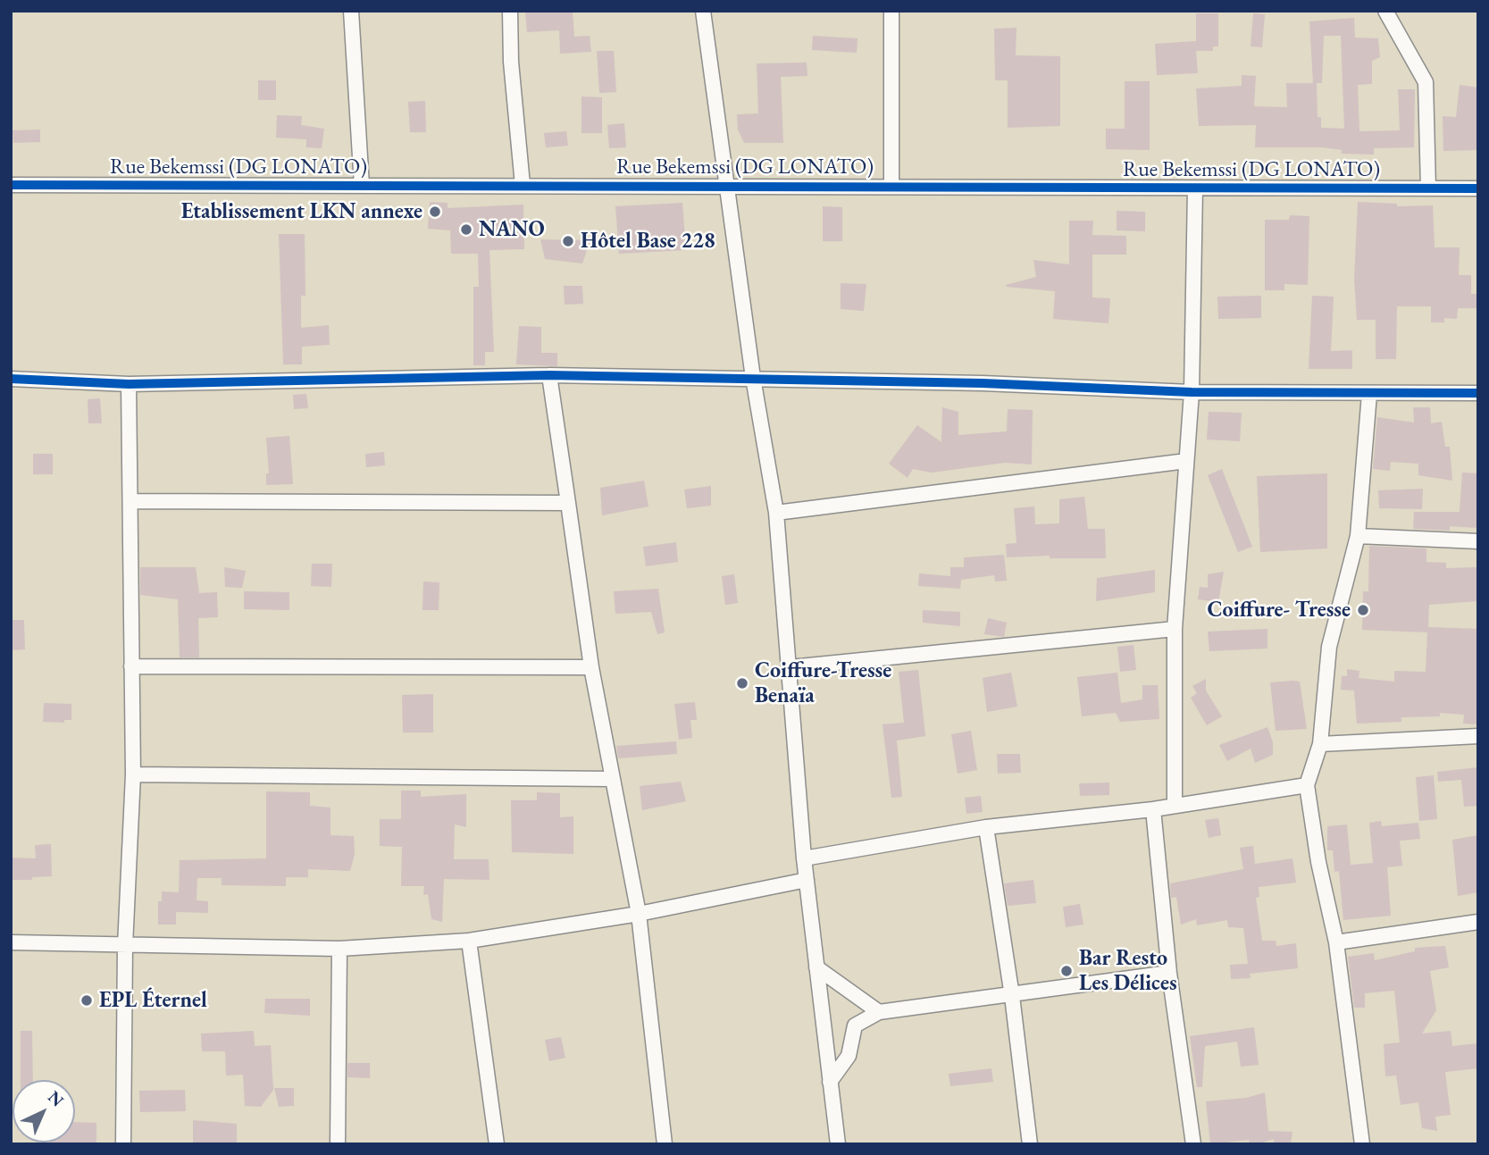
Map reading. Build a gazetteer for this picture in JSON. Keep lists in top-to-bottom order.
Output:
{
  "streets": {
    "street": ["Rue Bekemssi (DG LONATO)"]
  },
  "places": [
    "Etablissement LKN annexe",
    "NANO",
    "Hôtel Base 228",
    "Coiffure- Tresse",
    "Coiffure-Tresse Benaïa",
    "Bar Resto Les Délices",
    "EPL Éternel"
  ],
  "north": "top right"
}
